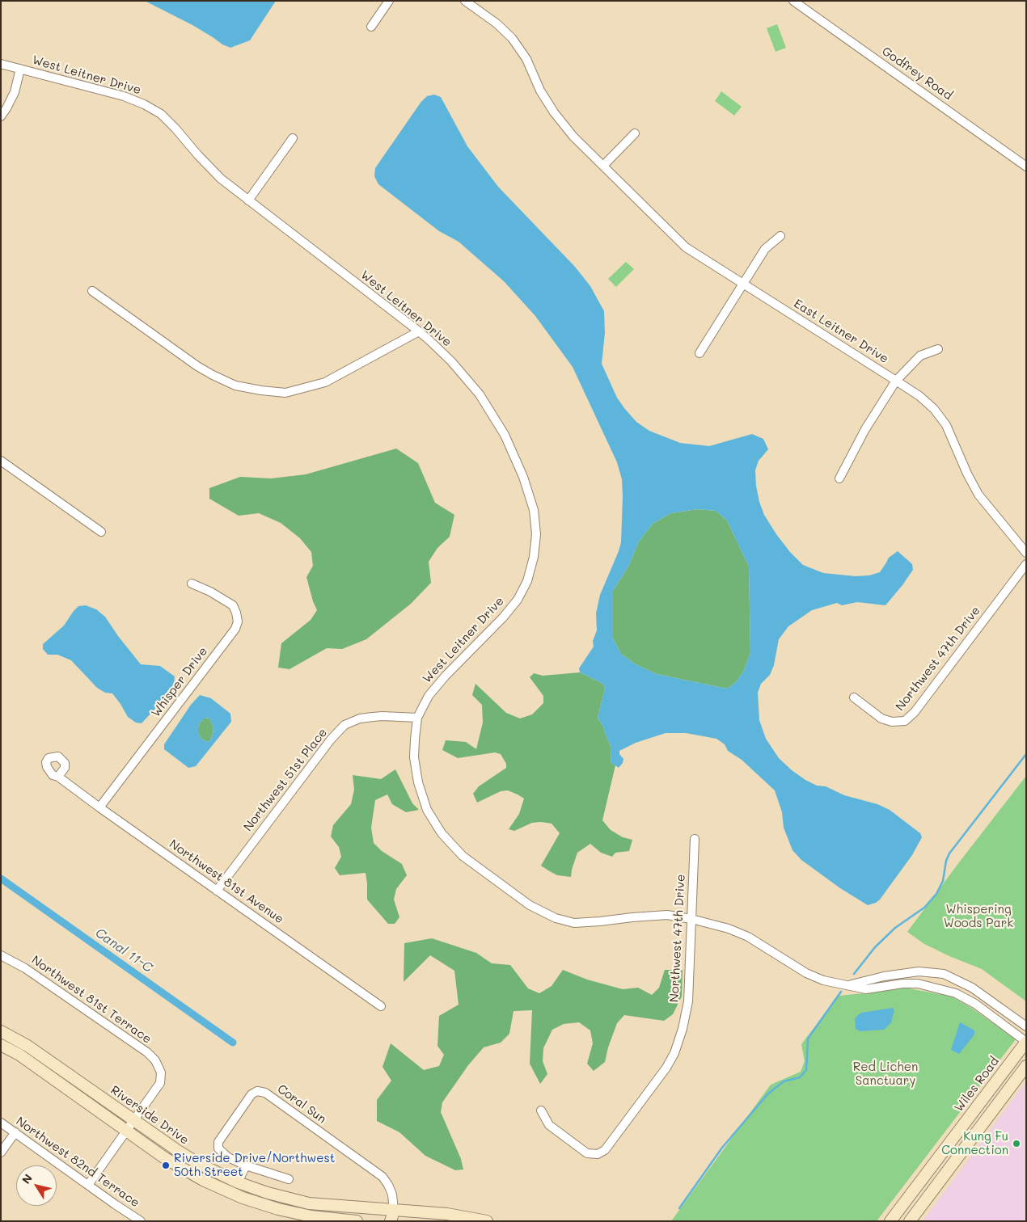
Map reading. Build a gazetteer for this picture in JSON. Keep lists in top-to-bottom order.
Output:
{
  "streets": {
    "street": [
      "Godfrey Road",
      "West Leitner Drive",
      "East Leitner Drive",
      "Northwest 47th Drive",
      "Whisper Drive",
      "Northwest 51st Place",
      "Northwest 81st Avenue",
      "Northwest 81st Terrace",
      "Wiles Road",
      "Coral Sun",
      "Riverside Drive",
      "Northwest 82nd Terrace"
    ]
  },
  "crossings": [
    ["West Leitner Drive", "Northwest 47th Drive"],
    ["West Leitner Drive", "Northwest 51st Place"],
    ["West Leitner Drive", "Wiles Road"],
    ["Whisper Drive", "Northwest 81st Avenue"],
    ["Northwest 51st Place", "Northwest 81st Avenue"],
    ["Northwest 81st Terrace", "Riverside Drive"],
    ["Coral Sun", "Riverside Drive"]
  ],
  "water": ["Canal 11-C"],
  "parks": ["Whispering Woods Park", "Red Lichen Sanctuary"],
  "places": ["Kung Fu Connection", "Riverside Drive/Northwest 50th Street"],
  "north": "top left"
}
